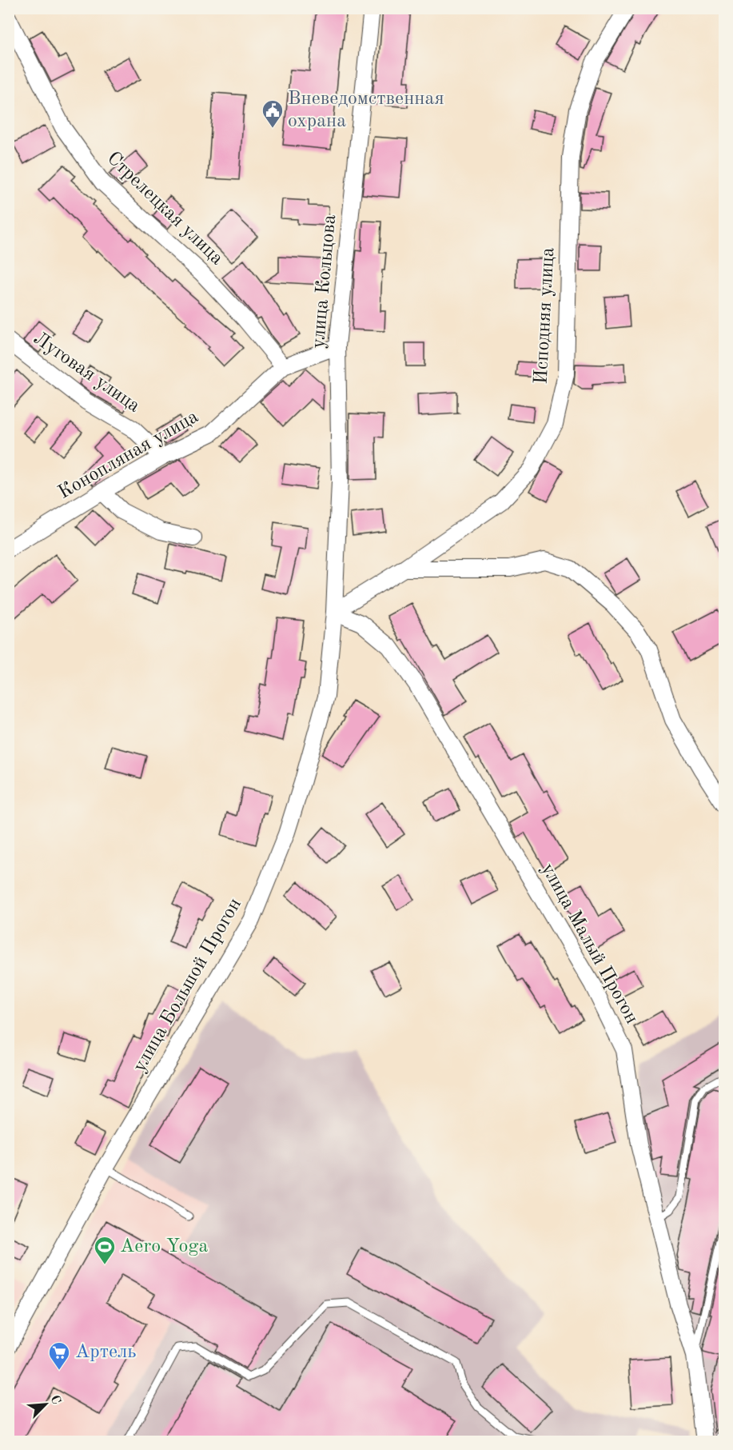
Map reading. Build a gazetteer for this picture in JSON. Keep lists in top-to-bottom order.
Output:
{
  "streets": {
    "street": [
      "Стрелецкая улица",
      "улица Кольцова",
      "Исподняя улица",
      "Луговая улица",
      "Конопляная улица",
      "улица Малый Прогон",
      "улица Большой Прогон"
    ]
  },
  "crossings": [
    ["Стрелецкая улица", "Конопляная улица"],
    ["улица Кольцова", "Конопляная улица"],
    ["улица Кольцова", "улица Большой Прогон"],
    ["Исподняя улица", "улица Малый Прогон"],
    ["Исподняя улица", "улица Большой Прогон"],
    ["Луговая улица", "Конопляная улица"],
    ["улица Малый Прогон", "улица Большой Прогон"]
  ],
  "places": {
    "public building": ["Вневедомственная охрана"],
    "sports": ["Aero Yoga"],
    "supermarket": ["Артель"]
  },
  "north": "top right"
}
